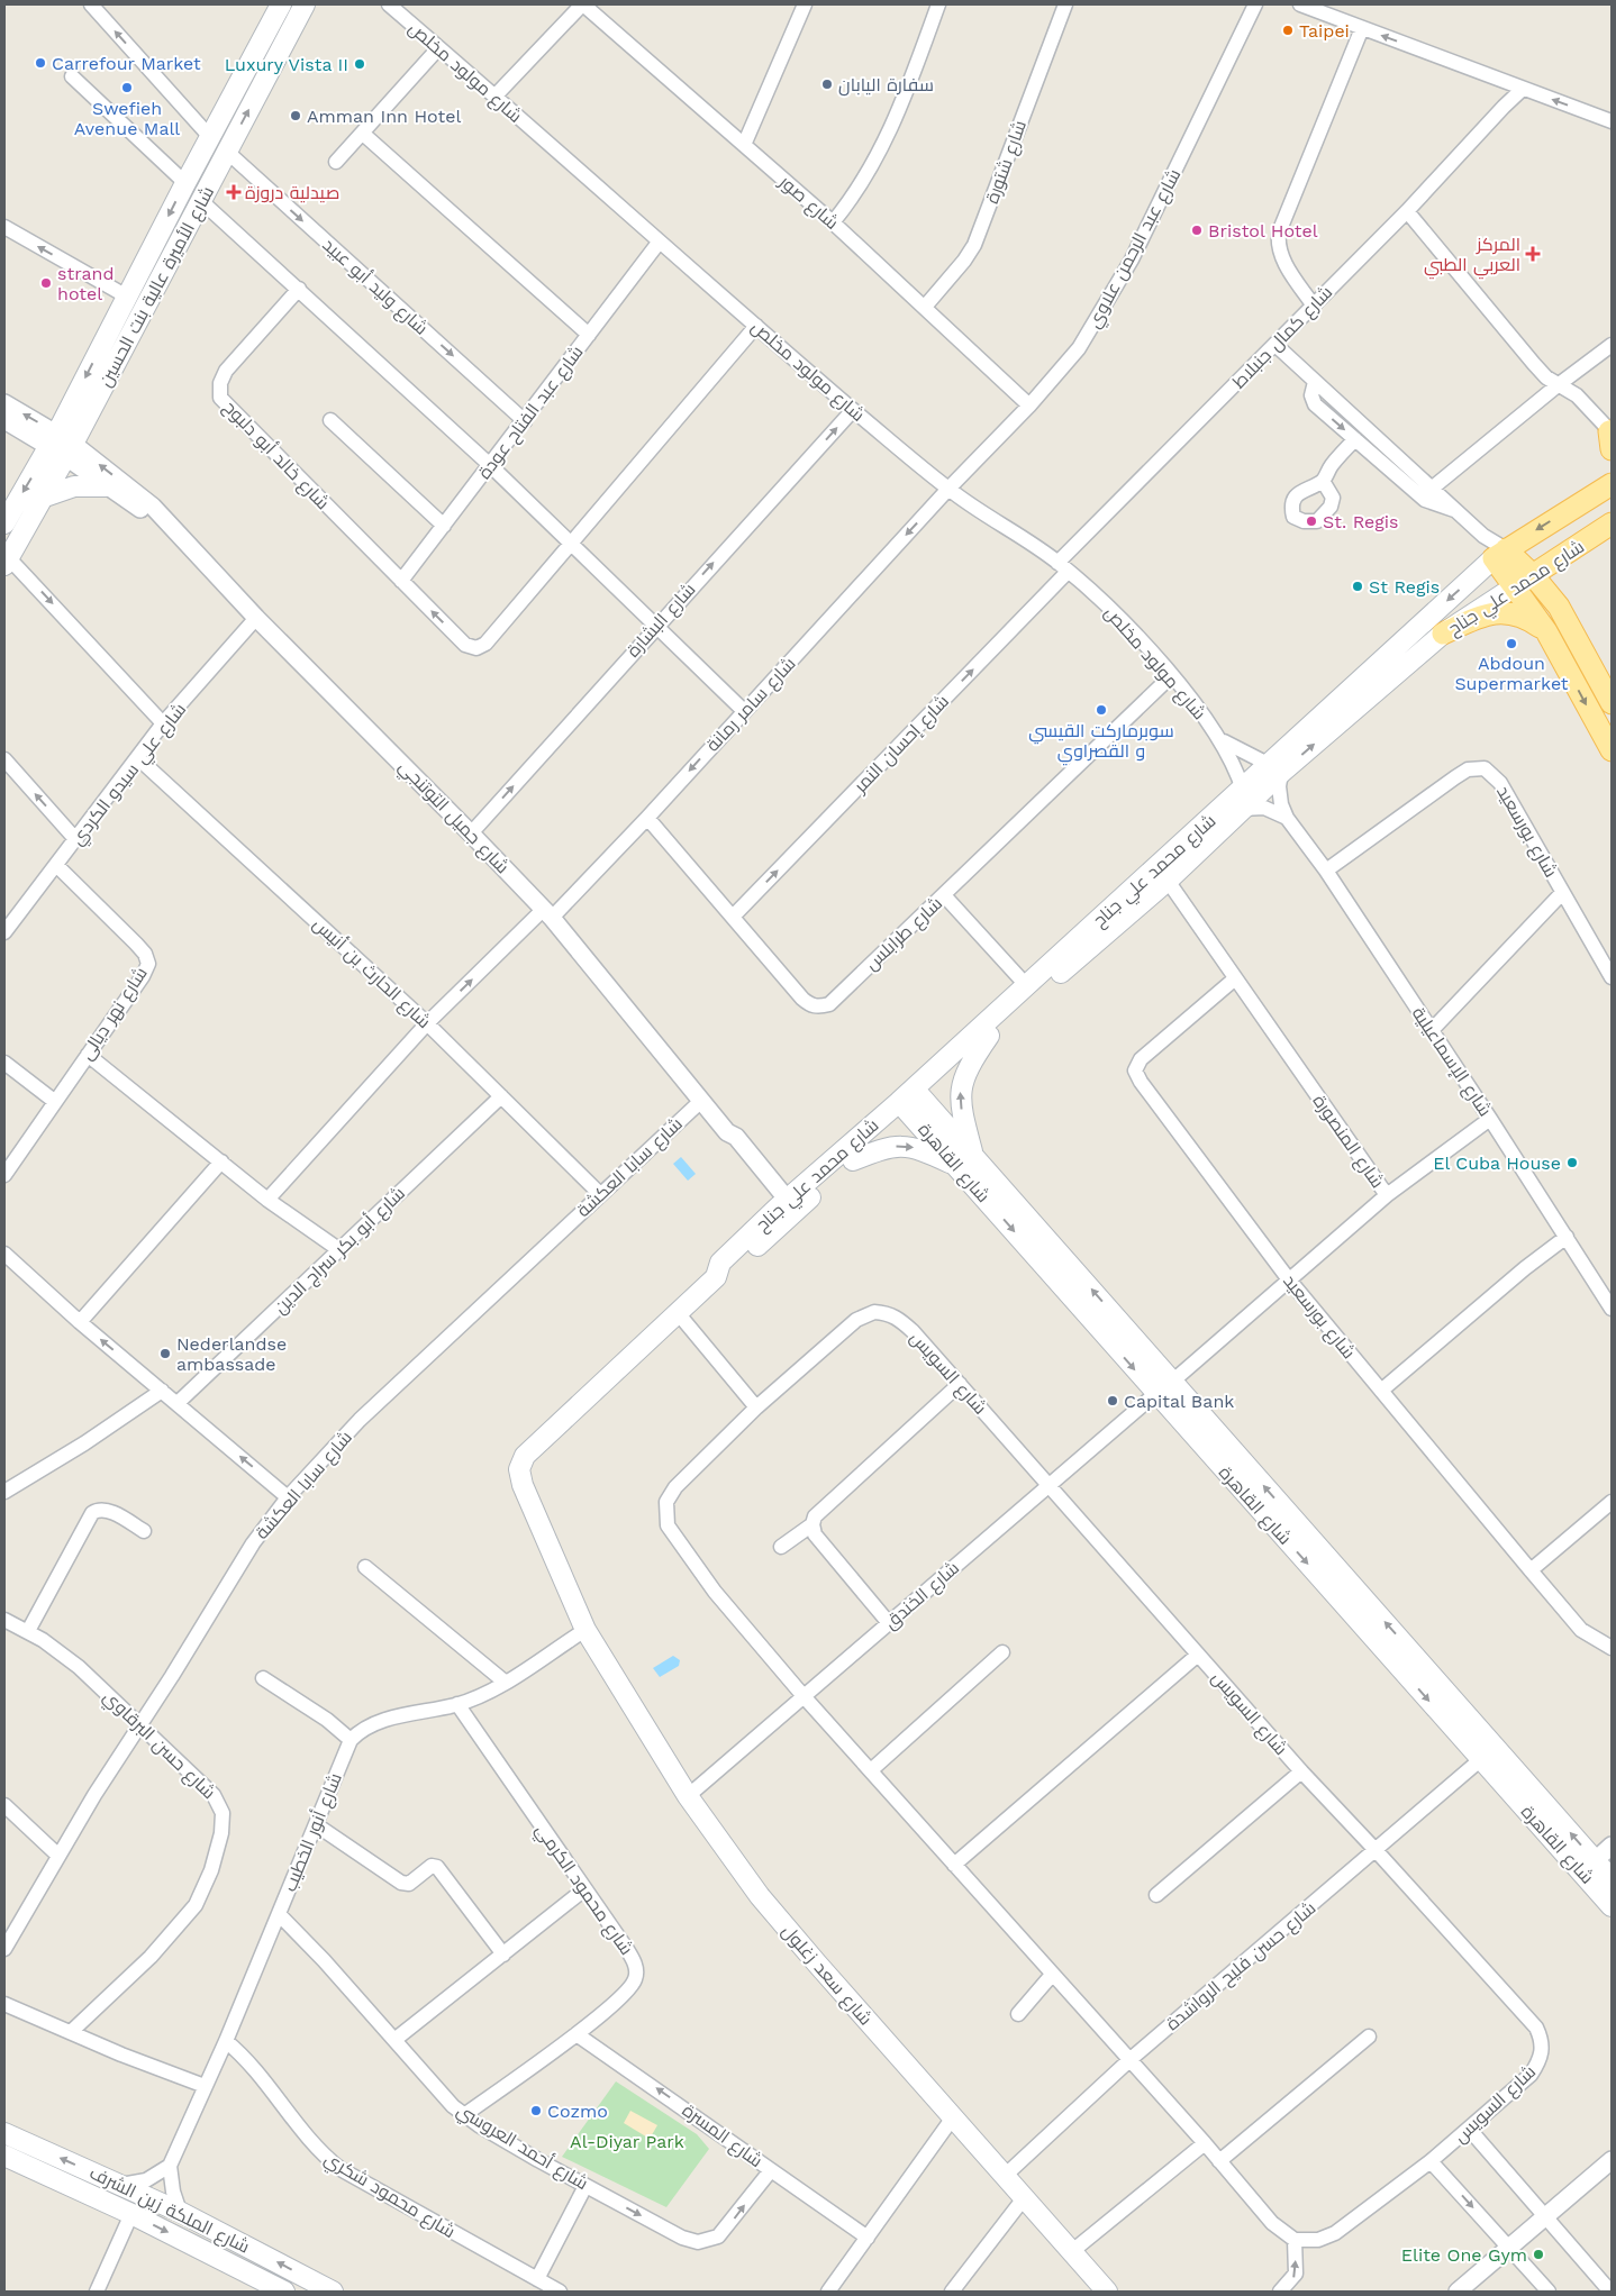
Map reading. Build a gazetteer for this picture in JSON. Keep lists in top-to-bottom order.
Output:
{
  "streets": {
    "main road": [
      "شارع الأميرة عالية بنت الحسين",
      "شارع محمد علي جناح",
      "شارع القاهرة",
      "شارع سعد زغلول",
      "شارع الملكة زين الشرف"
    ],
    "street": [
      "شارع مولود مخلص",
      "شارع شتورة",
      "شارع صور",
      "شارع عبد الرحمن علاوي",
      "شارع وليد أبو عبيد",
      "شارع كمال جنبلاط",
      "شارع عبد الفتاح عودة",
      "شارع خالد أبو دلبوح",
      "شارع البشارة",
      "شارع سامر رمانة",
      "شارع إحسان النمر",
      "شارع علي سيدو الكردي",
      "شارع جميل التوتنجي",
      "شارع بورسعيد",
      "شارع طرابلس",
      "شارع الحارث بن أنيس",
      "شارع نهر ديالى",
      "شارع الإسماعيلية",
      "شارع المنصورة",
      "شارع سابا العكشة",
      "شارع أبو بكر سراج الدين",
      "شارع السويس",
      "شارع الخندق",
      "شارع حسن البرقاوي",
      "شارع أنور الخطيب",
      "شارع محمود الكرمي",
      "شارع حسن فليح الرواشدة",
      "شارع المسرة",
      "شارع أحمد العروسي",
      "شارع محمود شكري"
    ]
  },
  "crossings": [
    ["شارع مولود مخلص", "شارع عبد الرحمن علاوي"],
    ["شارع مولود مخلص", "شارع كمال جنبلاط"],
    ["شارع مولود مخلص", "شارع عبد الفتاح عودة"],
    ["شارع مولود مخلص", "شارع خالد أبو دلبوح"],
    ["شارع مولود مخلص", "شارع محمد علي جناح"],
    ["شارع مولود مخلص", "شارع البشارة"],
    ["شارع مولود مخلص", "شارع سامر رمانة"],
    ["شارع مولود مخلص", "شارع إحسان النمر"],
    ["شارع مولود مخلص", "شارع طرابلس"],
    ["شارع مولود مخلص", "شارع الإسماعيلية"],
    ["شارع شتورة", "شارع صور"],
    ["شارع صور", "شارع عبد الرحمن علاوي"],
    ["شارع عبد الرحمن علاوي", "شارع سامر رمانة"],
    ["شارع الأميرة عالية بنت الحسين", "شارع وليد أبو عبيد"],
    ["شارع الأميرة عالية بنت الحسين", "شارع جميل التوتنجي"],
    ["شارع وليد أبو عبيد", "شارع عبد الفتاح عودة"],
    ["شارع كمال جنبلاط", "شارع إحسان النمر"],
    ["شارع عبد الفتاح عودة", "شارع خالد أبو دلبوح"],
    ["شارع محمد علي جناح", "شارع جميل التوتنجي"],
    ["شارع محمد علي جناح", "شارع الإسماعيلية"],
    ["شارع محمد علي جناح", "شارع المنصورة"],
    ["شارع محمد علي جناح", "شارع القاهرة"],
    ["شارع محمد علي جناح", "شارع سعد زغلول"],
    ["شارع البشارة", "شارع جميل التوتنجي"],
    ["شارع سامر رمانة", "شارع جميل التوتنجي"],
    ["شارع سامر رمانة", "شارع طرابلس"],
    ["شارع سامر رمانة", "شارع الحارث بن أنيس"],
    ["شارع إحسان النمر", "شارع طرابلس"],
    ["شارع علي سيدو الكردي", "شارع جميل التوتنجي"],
    ["شارع علي سيدو الكردي", "شارع الحارث بن أنيس"],
    ["شارع علي سيدو الكردي", "شارع نهر ديالى"],
    ["شارع جميل التوتنجي", "شارع سابا العكشة"],
    ["شارع بورسعيد", "شارع الإسماعيلية"],
    ["شارع بورسعيد", "شارع المنصورة"],
    ["شارع الحارث بن أنيس", "شارع سابا العكشة"],
    ["شارع الحارث بن أنيس", "شارع أبو بكر سراج الدين"],
    ["شارع المنصورة", "شارع القاهرة"],
    ["شارع القاهرة", "شارع الخندق"],
    ["شارع القاهرة", "شارع حسن فليح الرواشدة"],
    ["شارع سابا العكشة", "شارع حسن البرقاوي"],
    ["شارع السويس", "شارع الخندق"],
    ["شارع السويس", "شارع حسن فليح الرواشدة"],
    ["شارع الخندق", "شارع سعد زغلول"],
    ["شارع أنور الخطيب", "شارع أحمد العروسي"],
    ["شارع أنور الخطيب", "شارع محمود شكري"],
    ["شارع محمود الكرمي", "شارع المسرة"],
    ["شارع محمود الكرمي", "شارع أحمد العروسي"],
    ["شارع حسن فليح الرواشدة", "شارع سعد زغلول"],
    ["شارع المسرة", "شارع أحمد العروسي"]
  ],
  "one_way": ["شارع البشارة", "شارع إحسان النمر", "شارع المسرة"],
  "parks": ["Al-Diyar Park"],
  "places": {
    "other": [
      "Taipei",
      "Carrefour Market",
      "Luxury Vista II",
      "سفارة اليابان",
      "Swefieh Avenue Mall",
      "Amman Inn Hotel",
      "Bristol Hotel",
      "strand hotel",
      "St. Regis",
      "St Regis",
      "Abdoun Supermarket",
      "سوبرماركت القيسي و القصراوي",
      "El Cuba House",
      "Nederlandse ambassade",
      "Capital Bank",
      "Cozmo",
      "Elite One Gym"
    ],
    "health": ["صيدلية دروزة", "المركز العربي الطبي"]
  }
}
